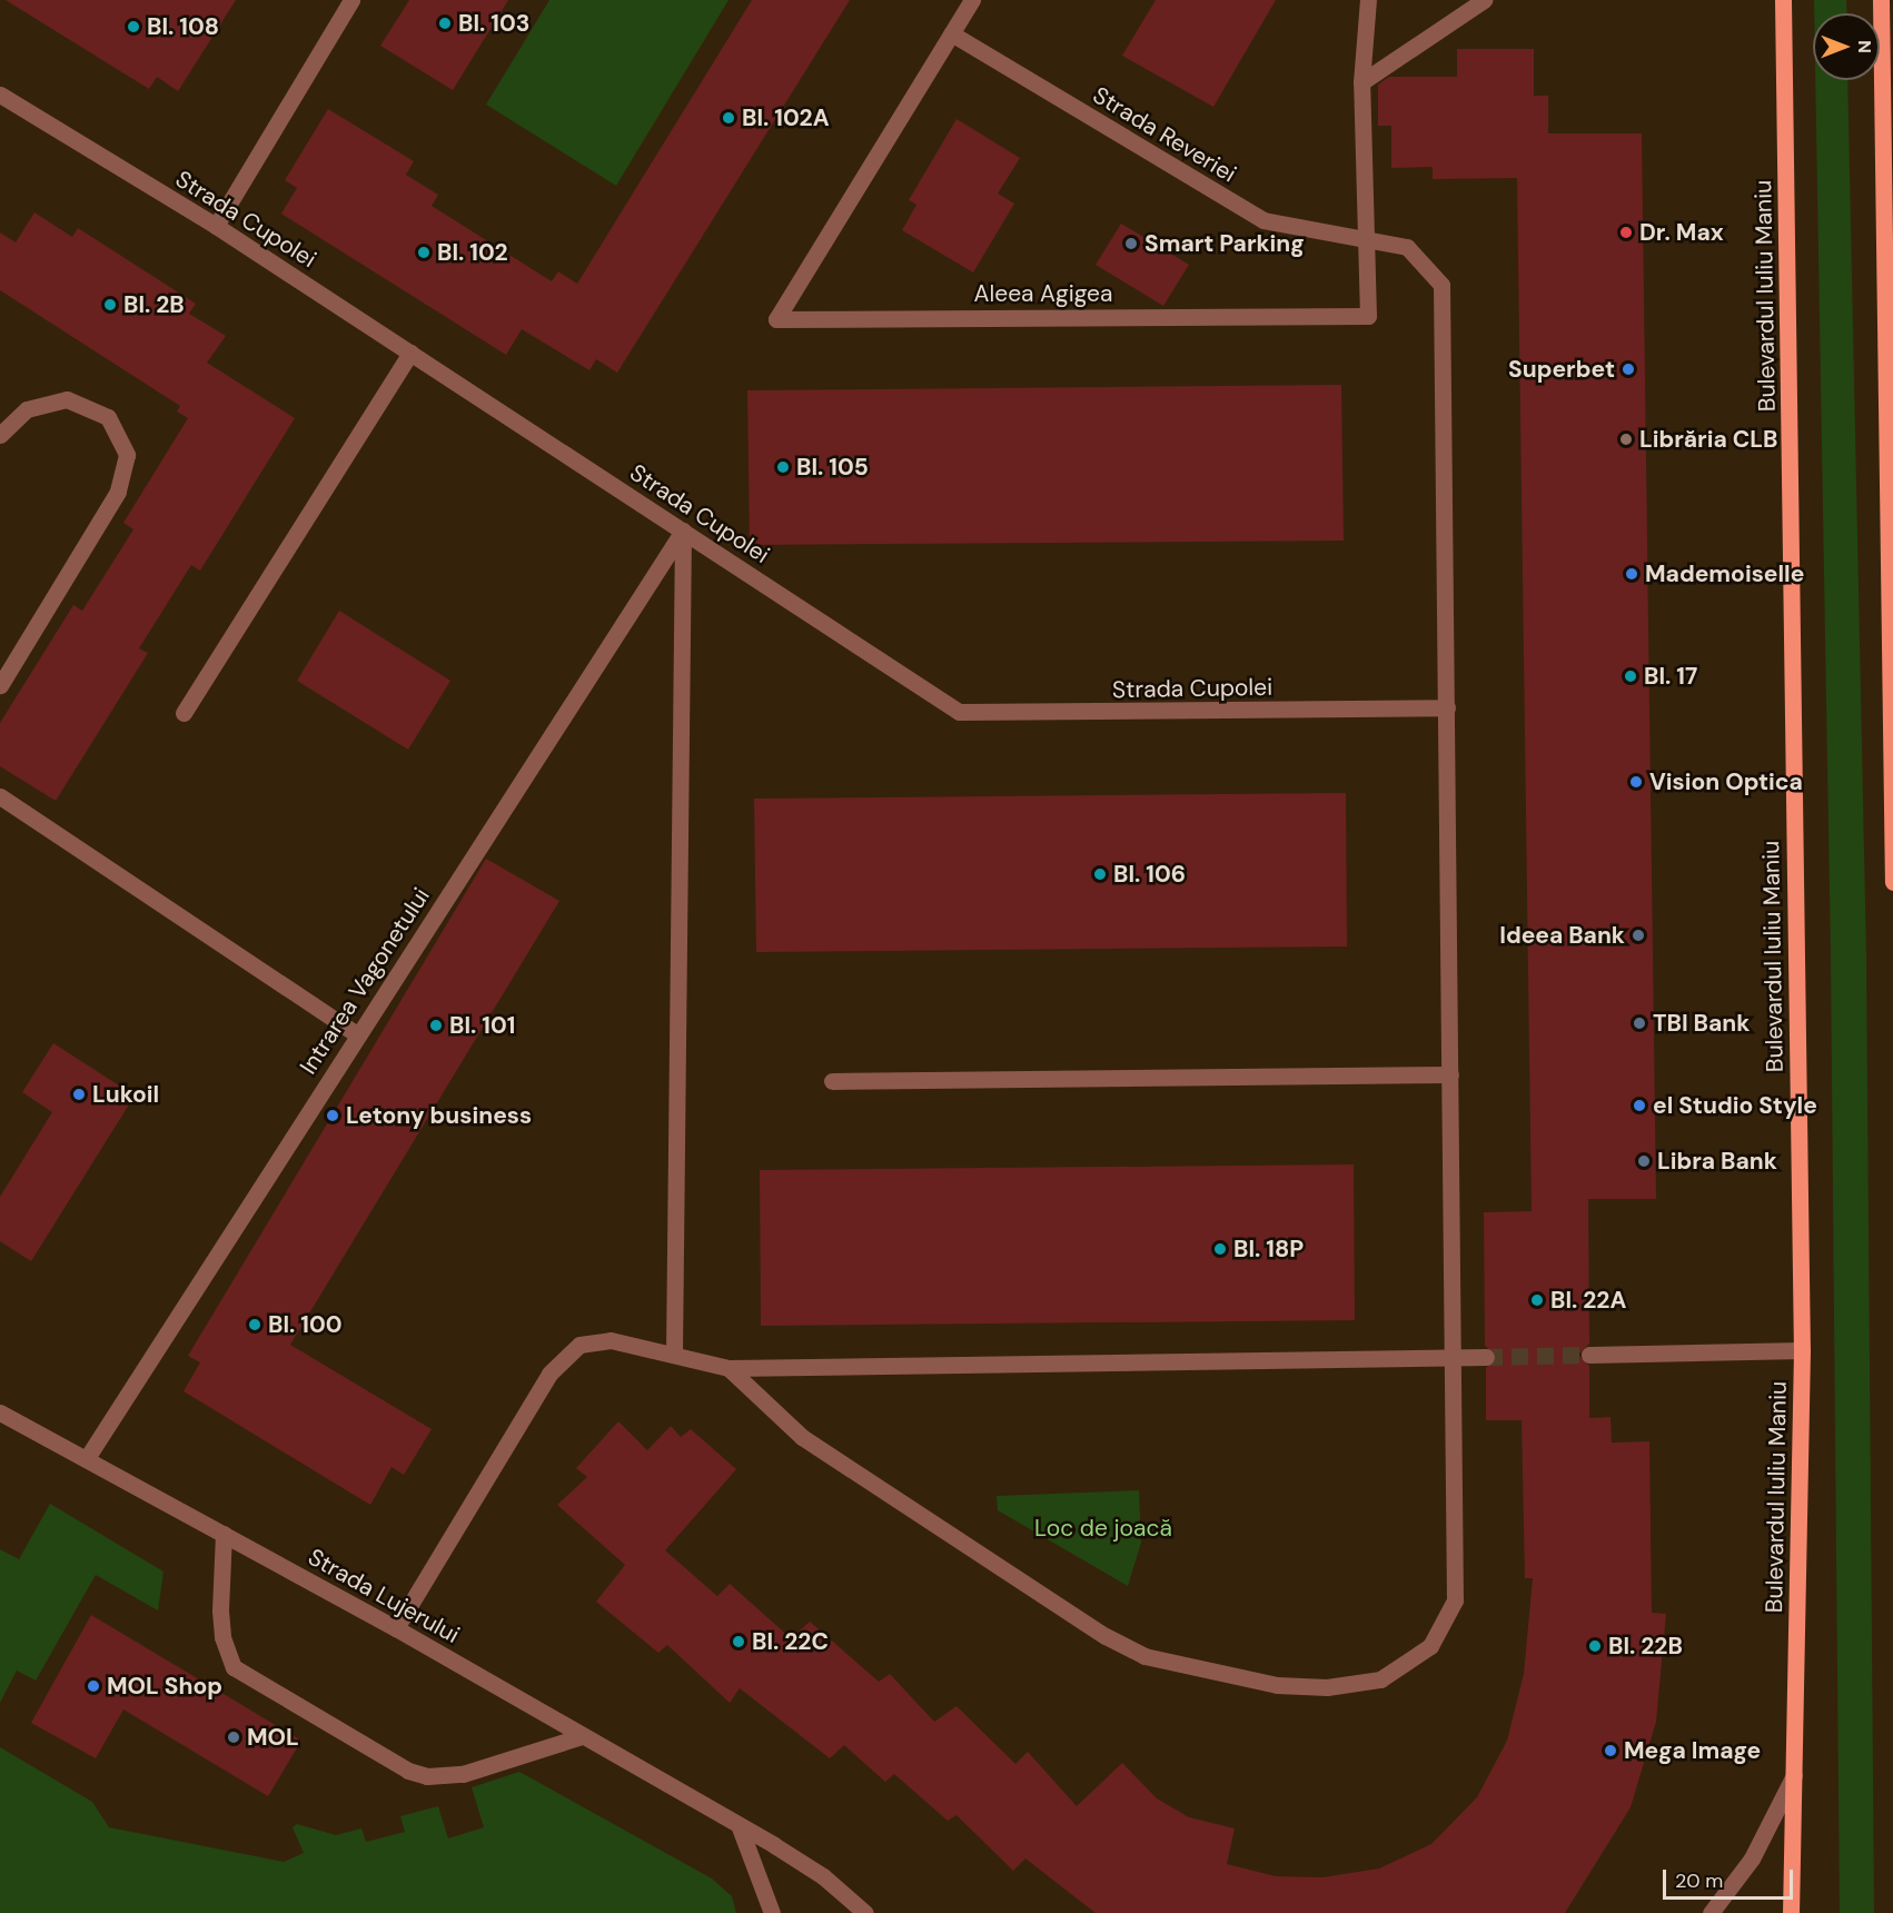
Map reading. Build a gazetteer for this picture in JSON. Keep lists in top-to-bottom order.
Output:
{
  "streets": {
    "main road": ["Bulevardul Iuliu Maniu"],
    "street": [
      "Strada Reveriei",
      "Strada Cupolei",
      "Aleea Agigea",
      "Intrarea Vagonetului",
      "Strada Lujerului"
    ]
  },
  "crossings": [
    ["Strada Reveriei", "Strada Cupolei"],
    ["Strada Reveriei", "Aleea Agigea"],
    ["Strada Cupolei", "Intrarea Vagonetului"],
    ["Intrarea Vagonetului", "Strada Lujerului"]
  ],
  "parks": ["Loc de joacă"],
  "places": [
    "Bl. 103",
    "Bl. 108",
    "Bl. 102A",
    "Dr. Max",
    "Smart Parking",
    "Bl. 102",
    "Bl. 2B",
    "Superbet",
    "Librăria CLB",
    "Bl. 105",
    "Mademoiselle",
    "Bl. 17",
    "Vision Optica",
    "Bl. 106",
    "Ideea Bank",
    "TBI Bank",
    "Bl. 101",
    "Lukoil",
    "el Studio Style",
    "Letony business",
    "Libra Bank",
    "Bl. 18P",
    "Bl. 22A",
    "Bl. 100",
    "Bl. 22C",
    "Bl. 22B",
    "MOL Shop",
    "MOL",
    "Mega Image"
  ],
  "scale_bar": "20 m",
  "north": "right"
}
